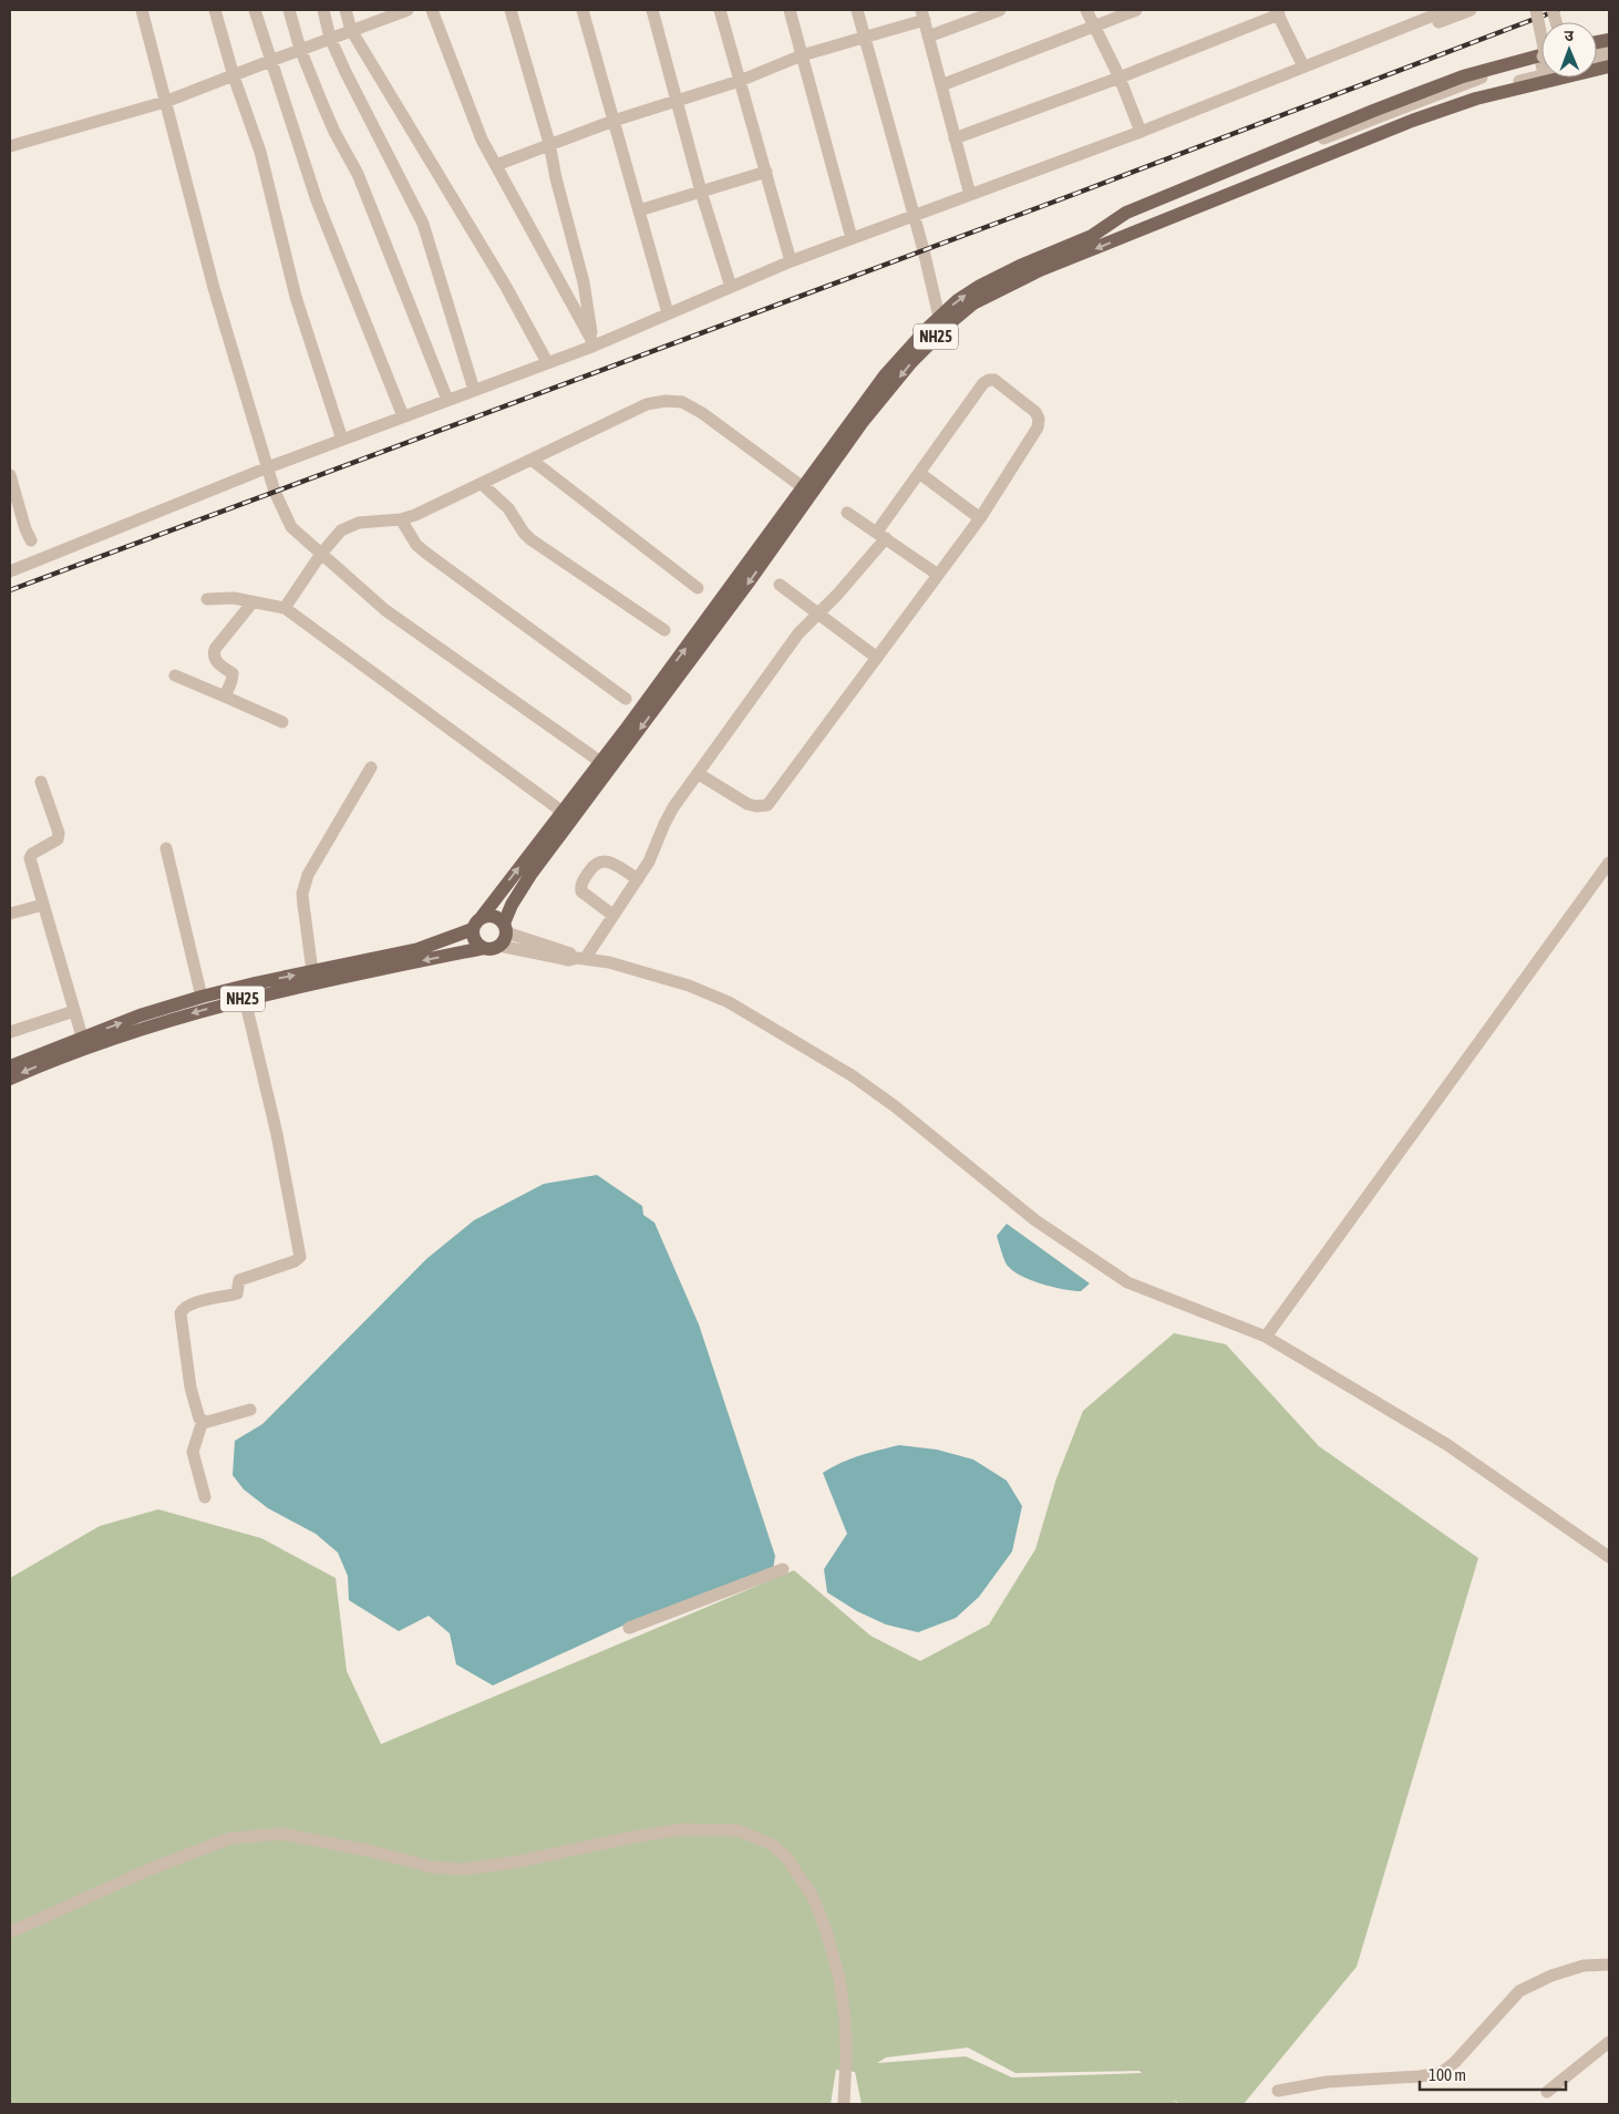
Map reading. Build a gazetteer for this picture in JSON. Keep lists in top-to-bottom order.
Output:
{
  "streets": {
    "main road": ["NH25"]
  },
  "scale_bar": "100 m",
  "north": "top"
}
